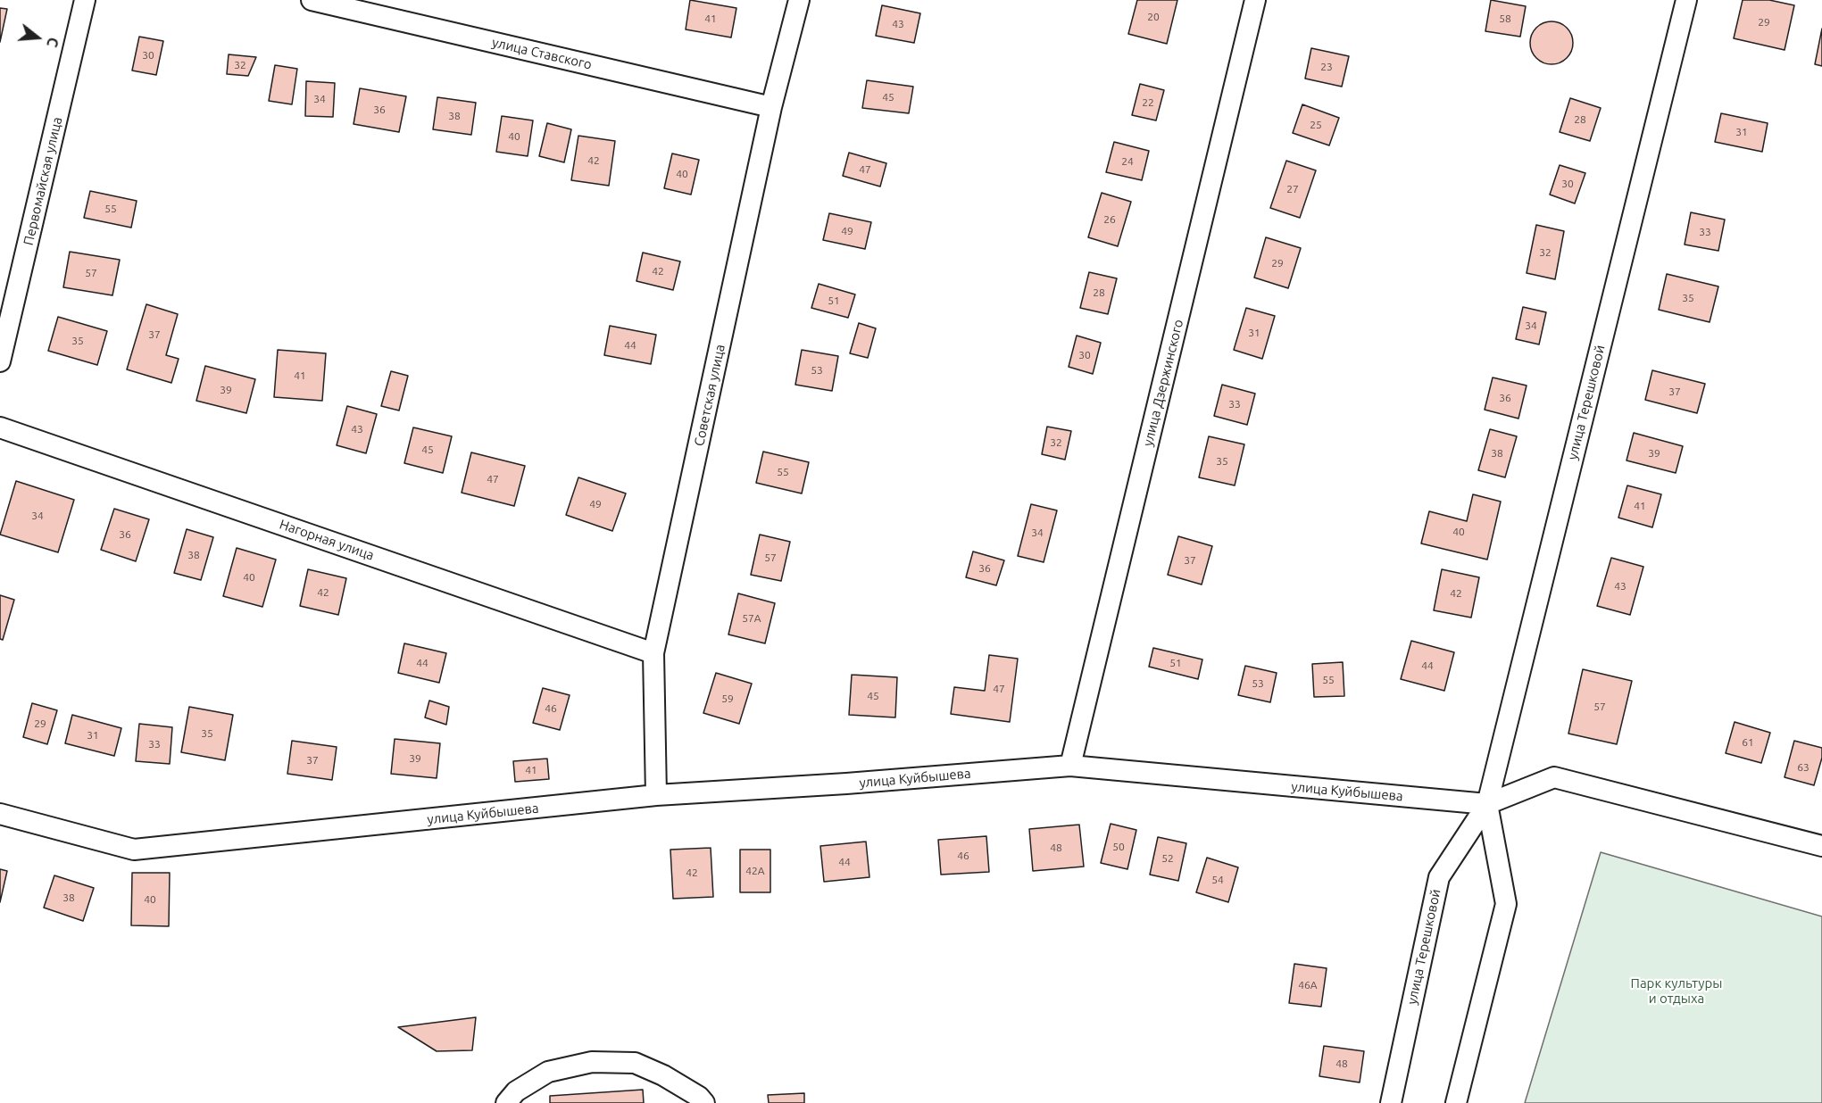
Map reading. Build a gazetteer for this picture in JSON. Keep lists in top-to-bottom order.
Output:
{
  "streets": {
    "street": [
      "улица Ставского",
      "Первомайская улица",
      "улица Дзержинского",
      "Советская улица",
      "улица Терешковой",
      "Нагорная улица",
      "улица Куйбышева"
    ]
  },
  "crossings": [
    ["улица Ставского", "Советская улица"],
    ["улица Дзержинского", "улица Куйбышева"],
    ["Советская улица", "Нагорная улица"],
    ["Советская улица", "улица Куйбышева"],
    ["улица Терешковой", "улица Куйбышева"]
  ],
  "parks": ["Парк культуры и отдыха"],
  "house_numbers": [
    "20",
    "41",
    "58",
    "29",
    "43",
    "30",
    "32",
    "23",
    "45",
    "34",
    "22",
    "36",
    "38",
    "28",
    "25",
    "31",
    "40",
    "42",
    "24",
    "47",
    "40",
    "30",
    "27",
    "55",
    "26",
    "49",
    "33",
    "32",
    "29",
    "42",
    "57",
    "28",
    "35",
    "51",
    "34",
    "31",
    "37",
    "35",
    "44",
    "30",
    "53",
    "41",
    "39",
    "37",
    "36",
    "33",
    "43",
    "32",
    "45",
    "38",
    "39",
    "35",
    "55",
    "47",
    "49",
    "41",
    "34",
    "40",
    "34",
    "36",
    "38",
    "57",
    "37",
    "36",
    "40",
    "43",
    "42",
    "42",
    "57А",
    "44",
    "51",
    "44",
    "55",
    "53",
    "47",
    "45",
    "59",
    "57",
    "46",
    "29",
    "35",
    "31",
    "61",
    "33",
    "39",
    "37",
    "63",
    "41",
    "50",
    "48",
    "46",
    "52",
    "44",
    "42А",
    "42",
    "54",
    "38",
    "40",
    "46А",
    "48"
  ],
  "north": "right"
}
